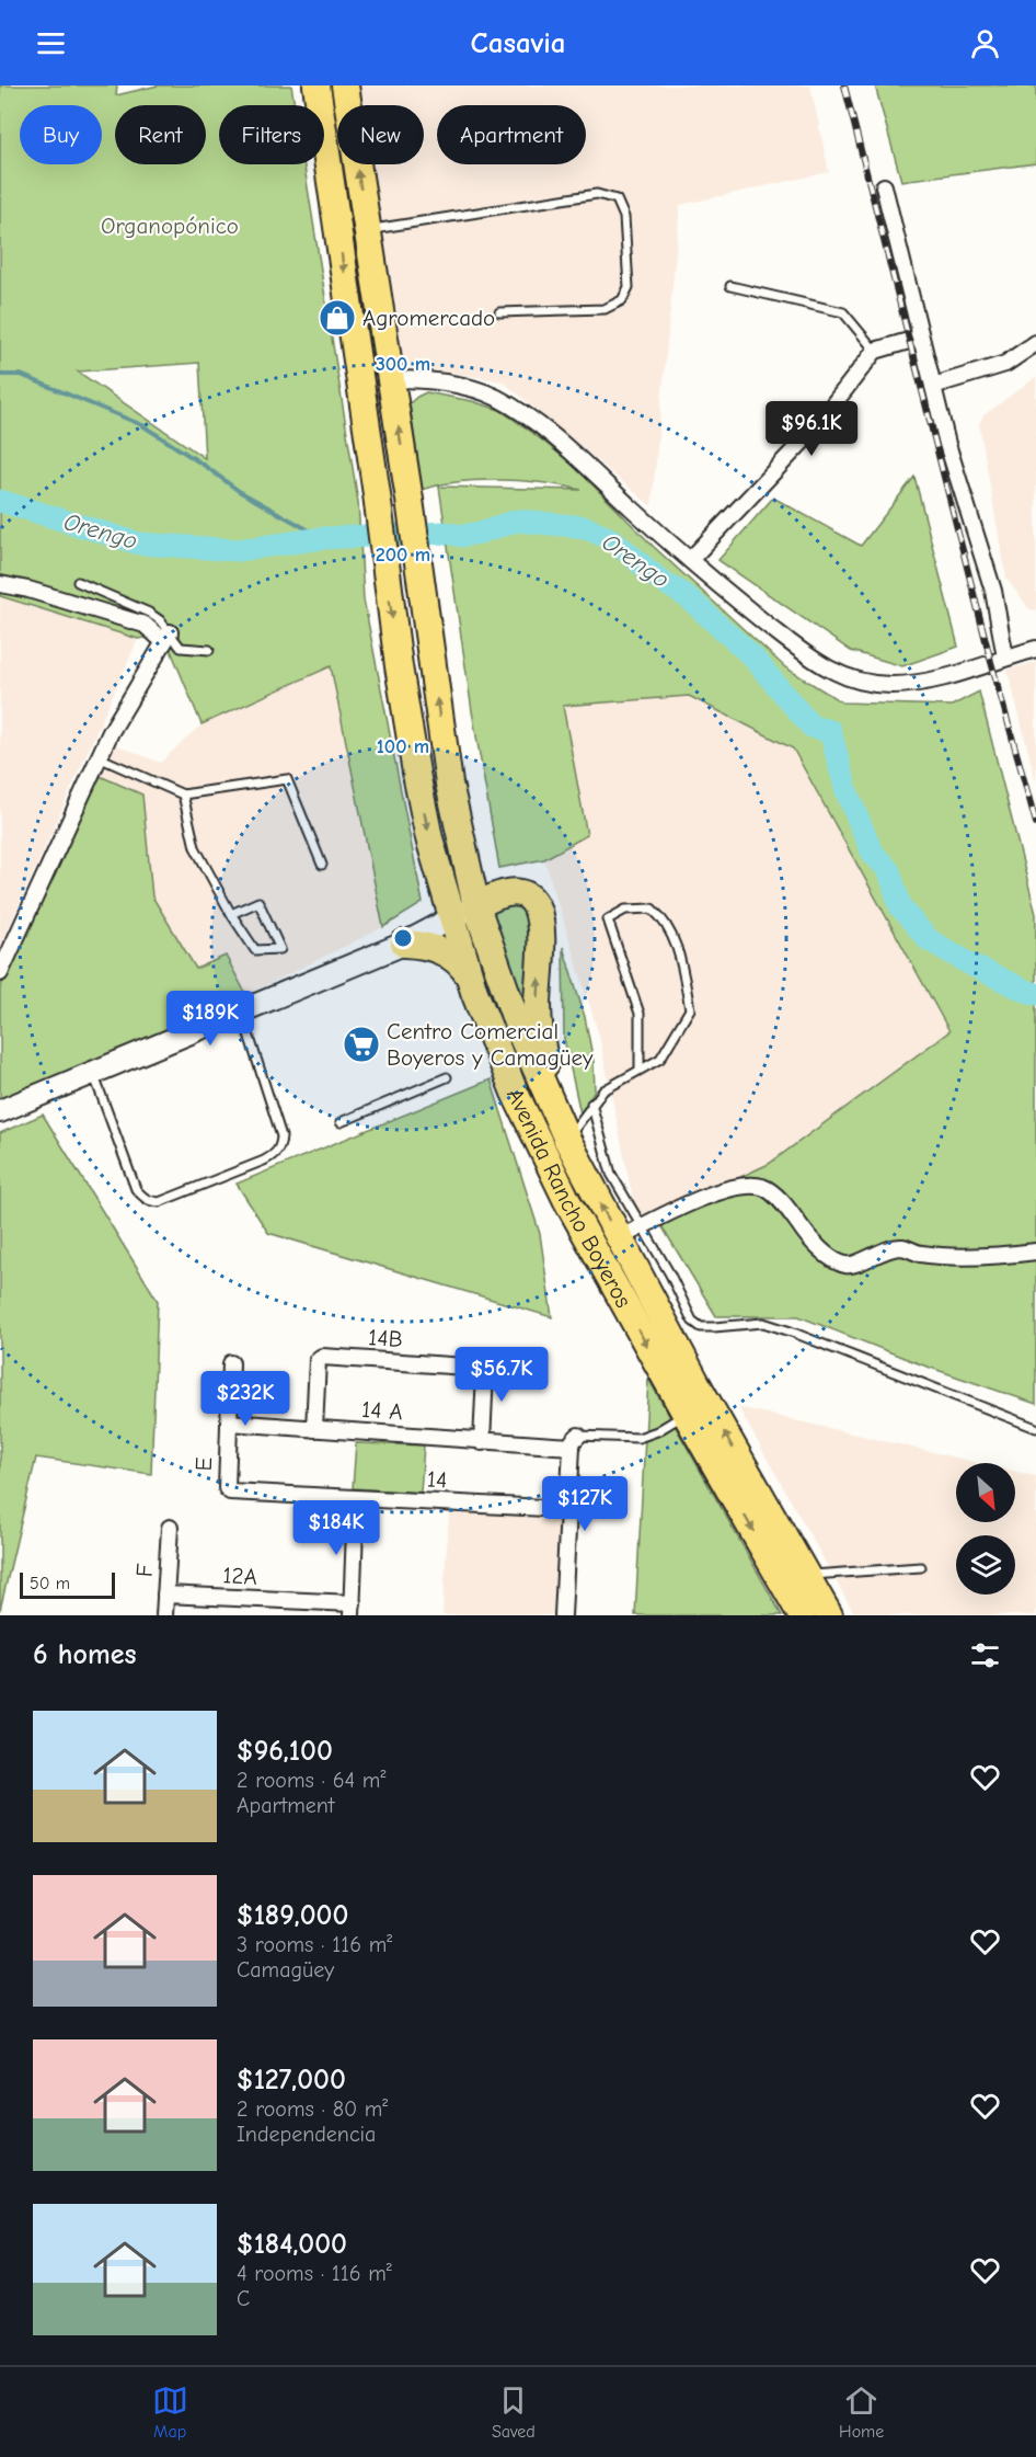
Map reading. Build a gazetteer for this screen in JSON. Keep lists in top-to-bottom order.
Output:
{
  "streets": {
    "highway": ["Avenida Rancho Boyeros"],
    "street": [
      "14B",
      "14 A",
      "E",
      "14",
      "F",
      "12A"
    ]
  },
  "crossings": [
    ["14B", "14 A"],
    ["14 A", "E"],
    ["E", "14"],
    ["F", "12A"]
  ],
  "water": ["Orengo"],
  "parks": ["Organopónico"],
  "places": {
    "shop": ["Agromercado"],
    "supermarket": ["Centro Comercial Boyeros y Camagüey"]
  },
  "scale_bar": "50 m",
  "north": "bottom right",
  "page": {
    "header": "Casavia",
    "chip": [
      "Buy",
      "Rent",
      "Filters",
      "New",
      "Apartment"
    ],
    "price": [
      "$96.1K",
      "$189K",
      "$56.7K",
      "$232K",
      "$127K",
      "$184K"
    ],
    "scale": "50 m",
    "heading": "6 homes",
    "list": [
      {
        "name": "$96,100",
        "note": "2 rooms · 64 m² · Apartment"
      },
      {
        "name": "$189,000",
        "note": "3 rooms · 116 m² · Camagüey"
      },
      {
        "name": "$127,000",
        "note": "2 rooms · 80 m² · Independencia"
      },
      {
        "name": "$184,000",
        "note": "4 rooms · 116 m² · C"
      }
    ],
    "tabs": ["Map", "Saved", "Home"]
  },
  "rings": ["300 m", "200 m", "100 m"]
}
